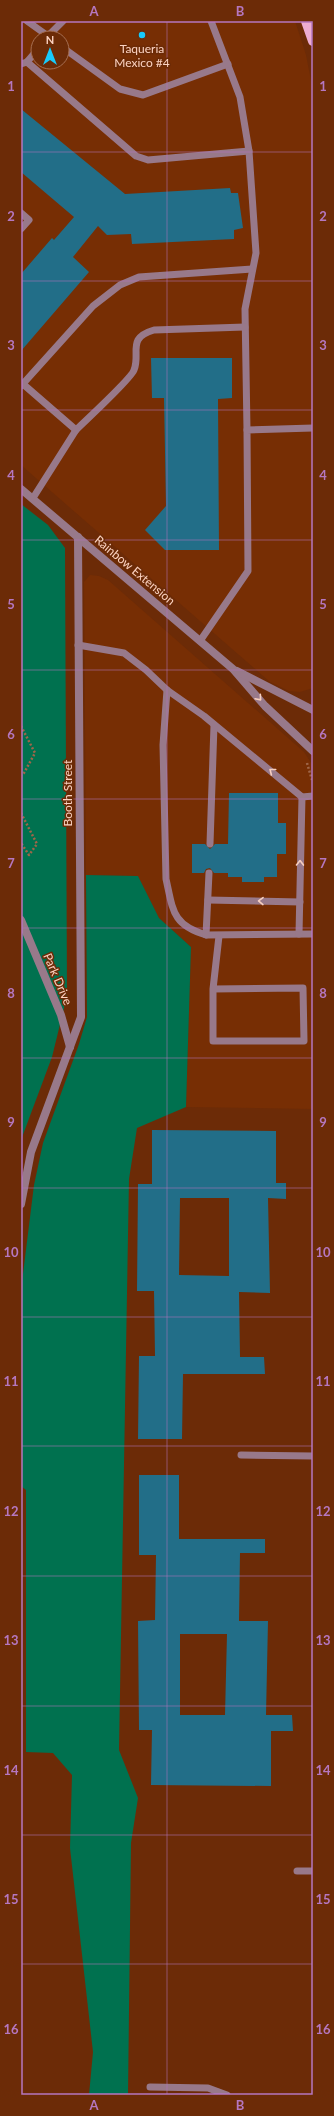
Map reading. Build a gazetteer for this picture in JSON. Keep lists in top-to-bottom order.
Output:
{
  "streets": {
    "street": ["Rainbow Extension", "Booth Street", "Park Drive"]
  },
  "crossings": [
    ["Rainbow Extension", "Booth Street"],
    ["Booth Street", "Park Drive"]
  ],
  "places": ["Taqueria Mexico #4"],
  "north": "top",
  "grid": {
    "columns": ["A", "B"],
    "rows": [
      "1",
      "2",
      "3",
      "4",
      "5",
      "6",
      "7",
      "8",
      "9",
      "10",
      "11",
      "12",
      "13",
      "14",
      "15",
      "16"
    ]
  }
}
